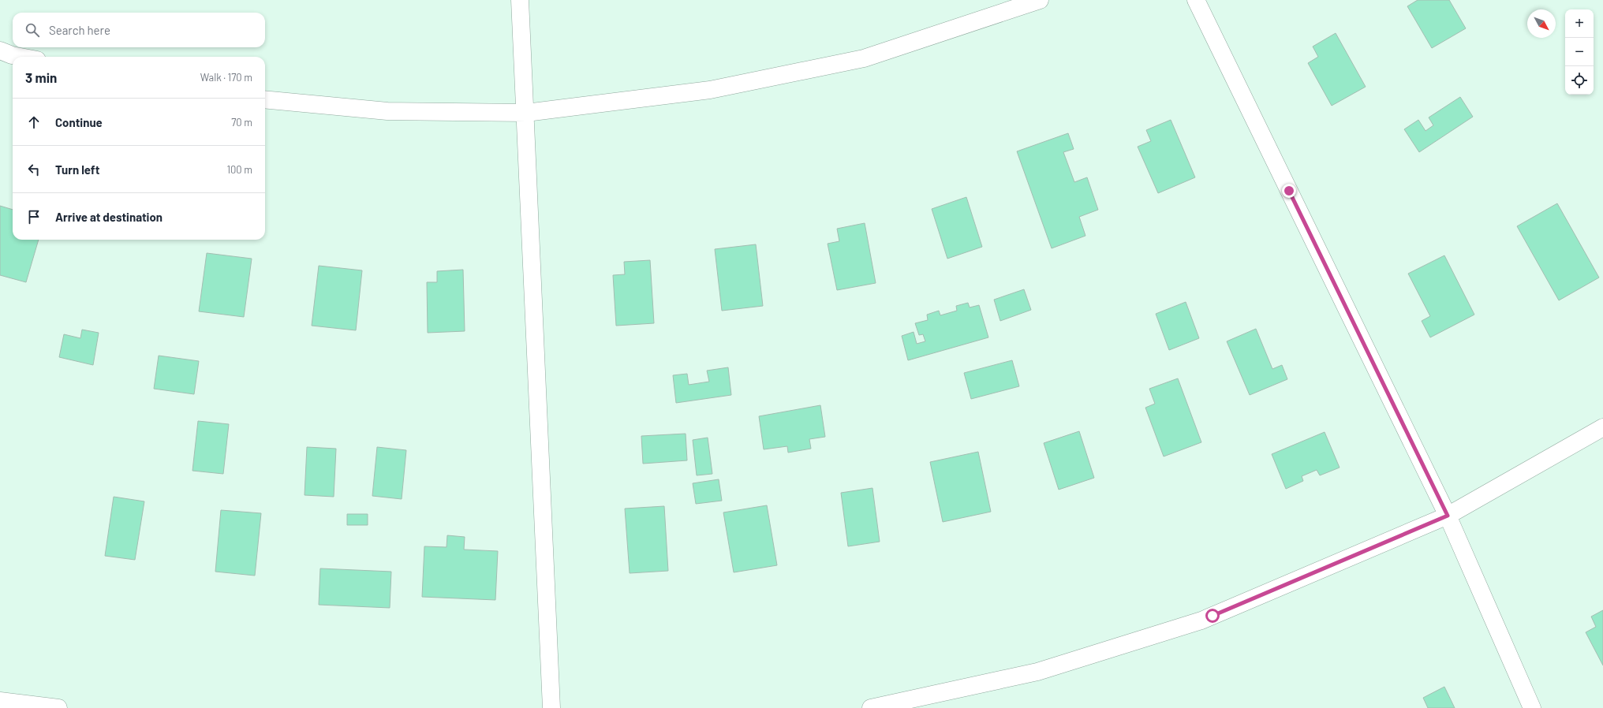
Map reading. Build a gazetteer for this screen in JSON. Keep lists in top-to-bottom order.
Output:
{
  "north": "bottom right",
  "page": {
    "map_buttons": ["+", "−"],
    "search": "Search here",
    "heading": ["3 min", "Walk · 170 m"],
    "list": [
      ["Continue", "70 m"],
      ["Turn left", "100 m"],
      "Arrive at destination"
    ]
  }
}
